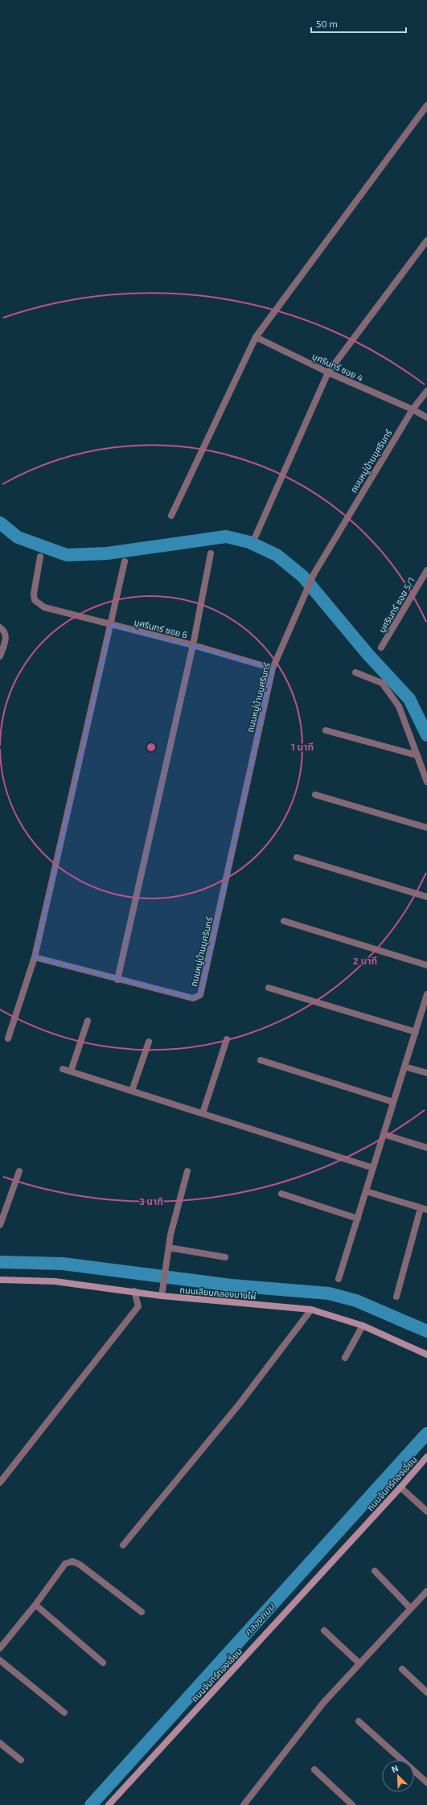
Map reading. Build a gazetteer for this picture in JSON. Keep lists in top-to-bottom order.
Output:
{
  "streets": {
    "street": [
      "บุศรินทร์ ซอย 4",
      "ถนนหมู่บ้านบุศรินทร์",
      "บุศรินทร์ ซอย 5/1",
      "บุศรินทร์ ซอย 6",
      "ถนนเลียบคลองบางไผ่",
      "ถนนจันทร์ทองเอี่ยม"
    ]
  },
  "crossings": [
    ["บุศรินทร์ ซอย 4", "ถนนหมู่บ้านบุศรินทร์"],
    ["ถนนหมู่บ้านบุศรินทร์", "บุศรินทร์ ซอย 6"]
  ],
  "water": ["คลองถนน"],
  "scale_bar": "50 m",
  "north": "top left",
  "rings": ["1 นาที", "2 นาที", "3 นาที"]
}
